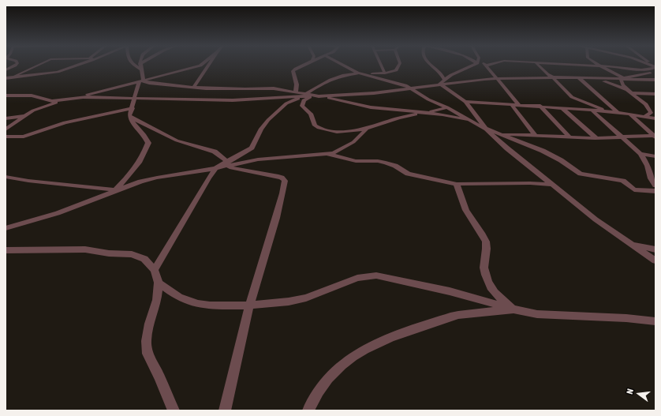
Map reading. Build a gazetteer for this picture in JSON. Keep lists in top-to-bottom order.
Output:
{
  "north": "left"
}
